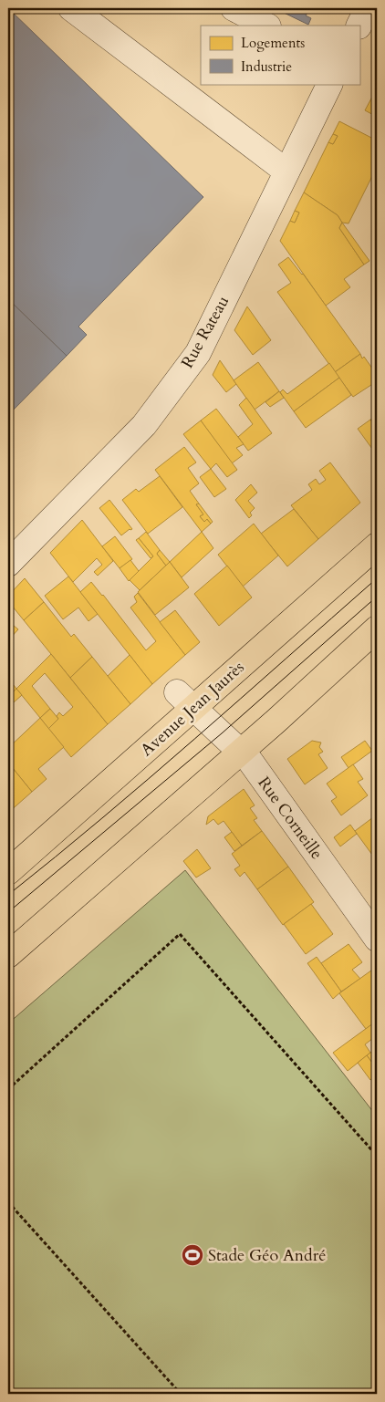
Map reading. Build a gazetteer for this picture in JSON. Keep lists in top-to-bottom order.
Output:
{
  "streets": {
    "main road": ["Avenue Jean Jaurès"],
    "street": ["Rue Rateau", "Rue Corneille"]
  },
  "crossings": [
    ["Avenue Jean Jaurès", "Rue Corneille"]
  ],
  "places": {
    "sports": ["Stade Géo André"]
  },
  "legend": ["Logements", "Industrie"]
}
